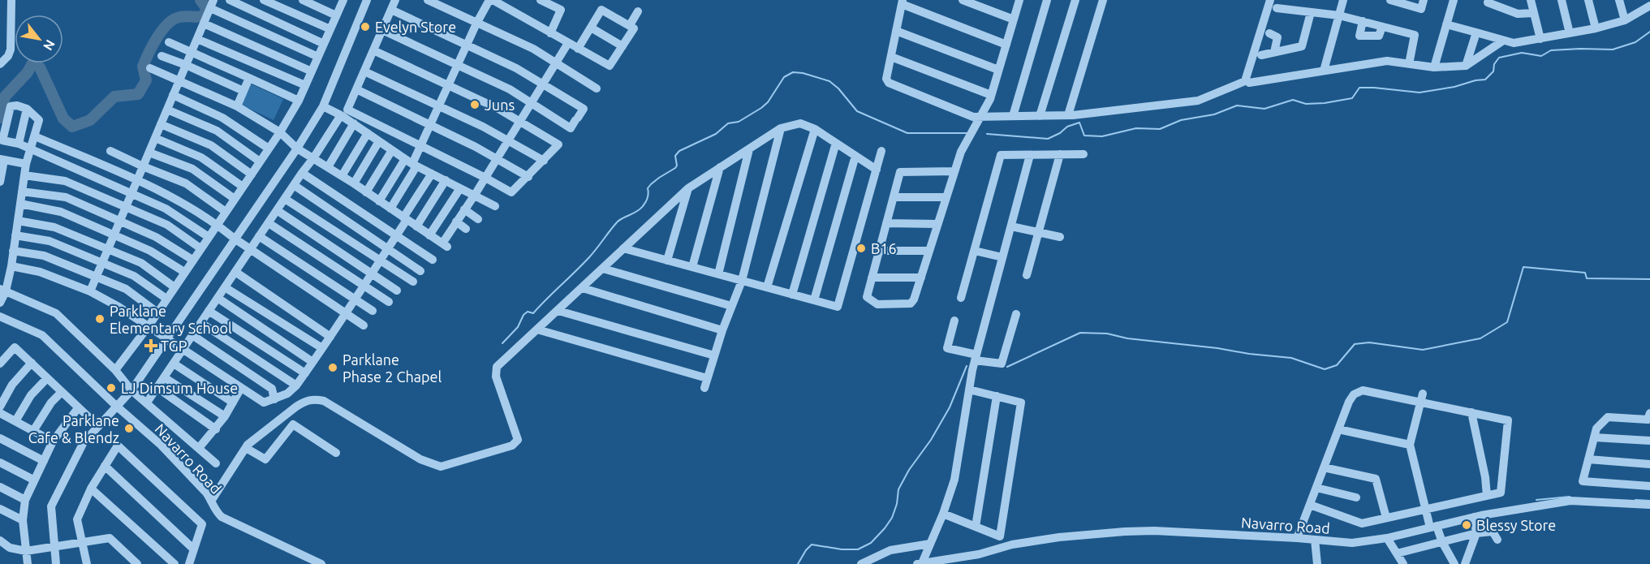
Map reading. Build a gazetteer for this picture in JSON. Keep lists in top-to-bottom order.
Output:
{
  "streets": {
    "street": ["Navarro Road"]
  },
  "places": {
    "other": [
      "Evelyn Store",
      "Juns",
      "B16",
      "Parklane Elementary School",
      "Parklane Phase 2 Chapel",
      "LJ Dimsum House",
      "Parklane Cafe & Blendz",
      "Blessy Store"
    ],
    "health": ["TGP"]
  },
  "north": "bottom right"
}
